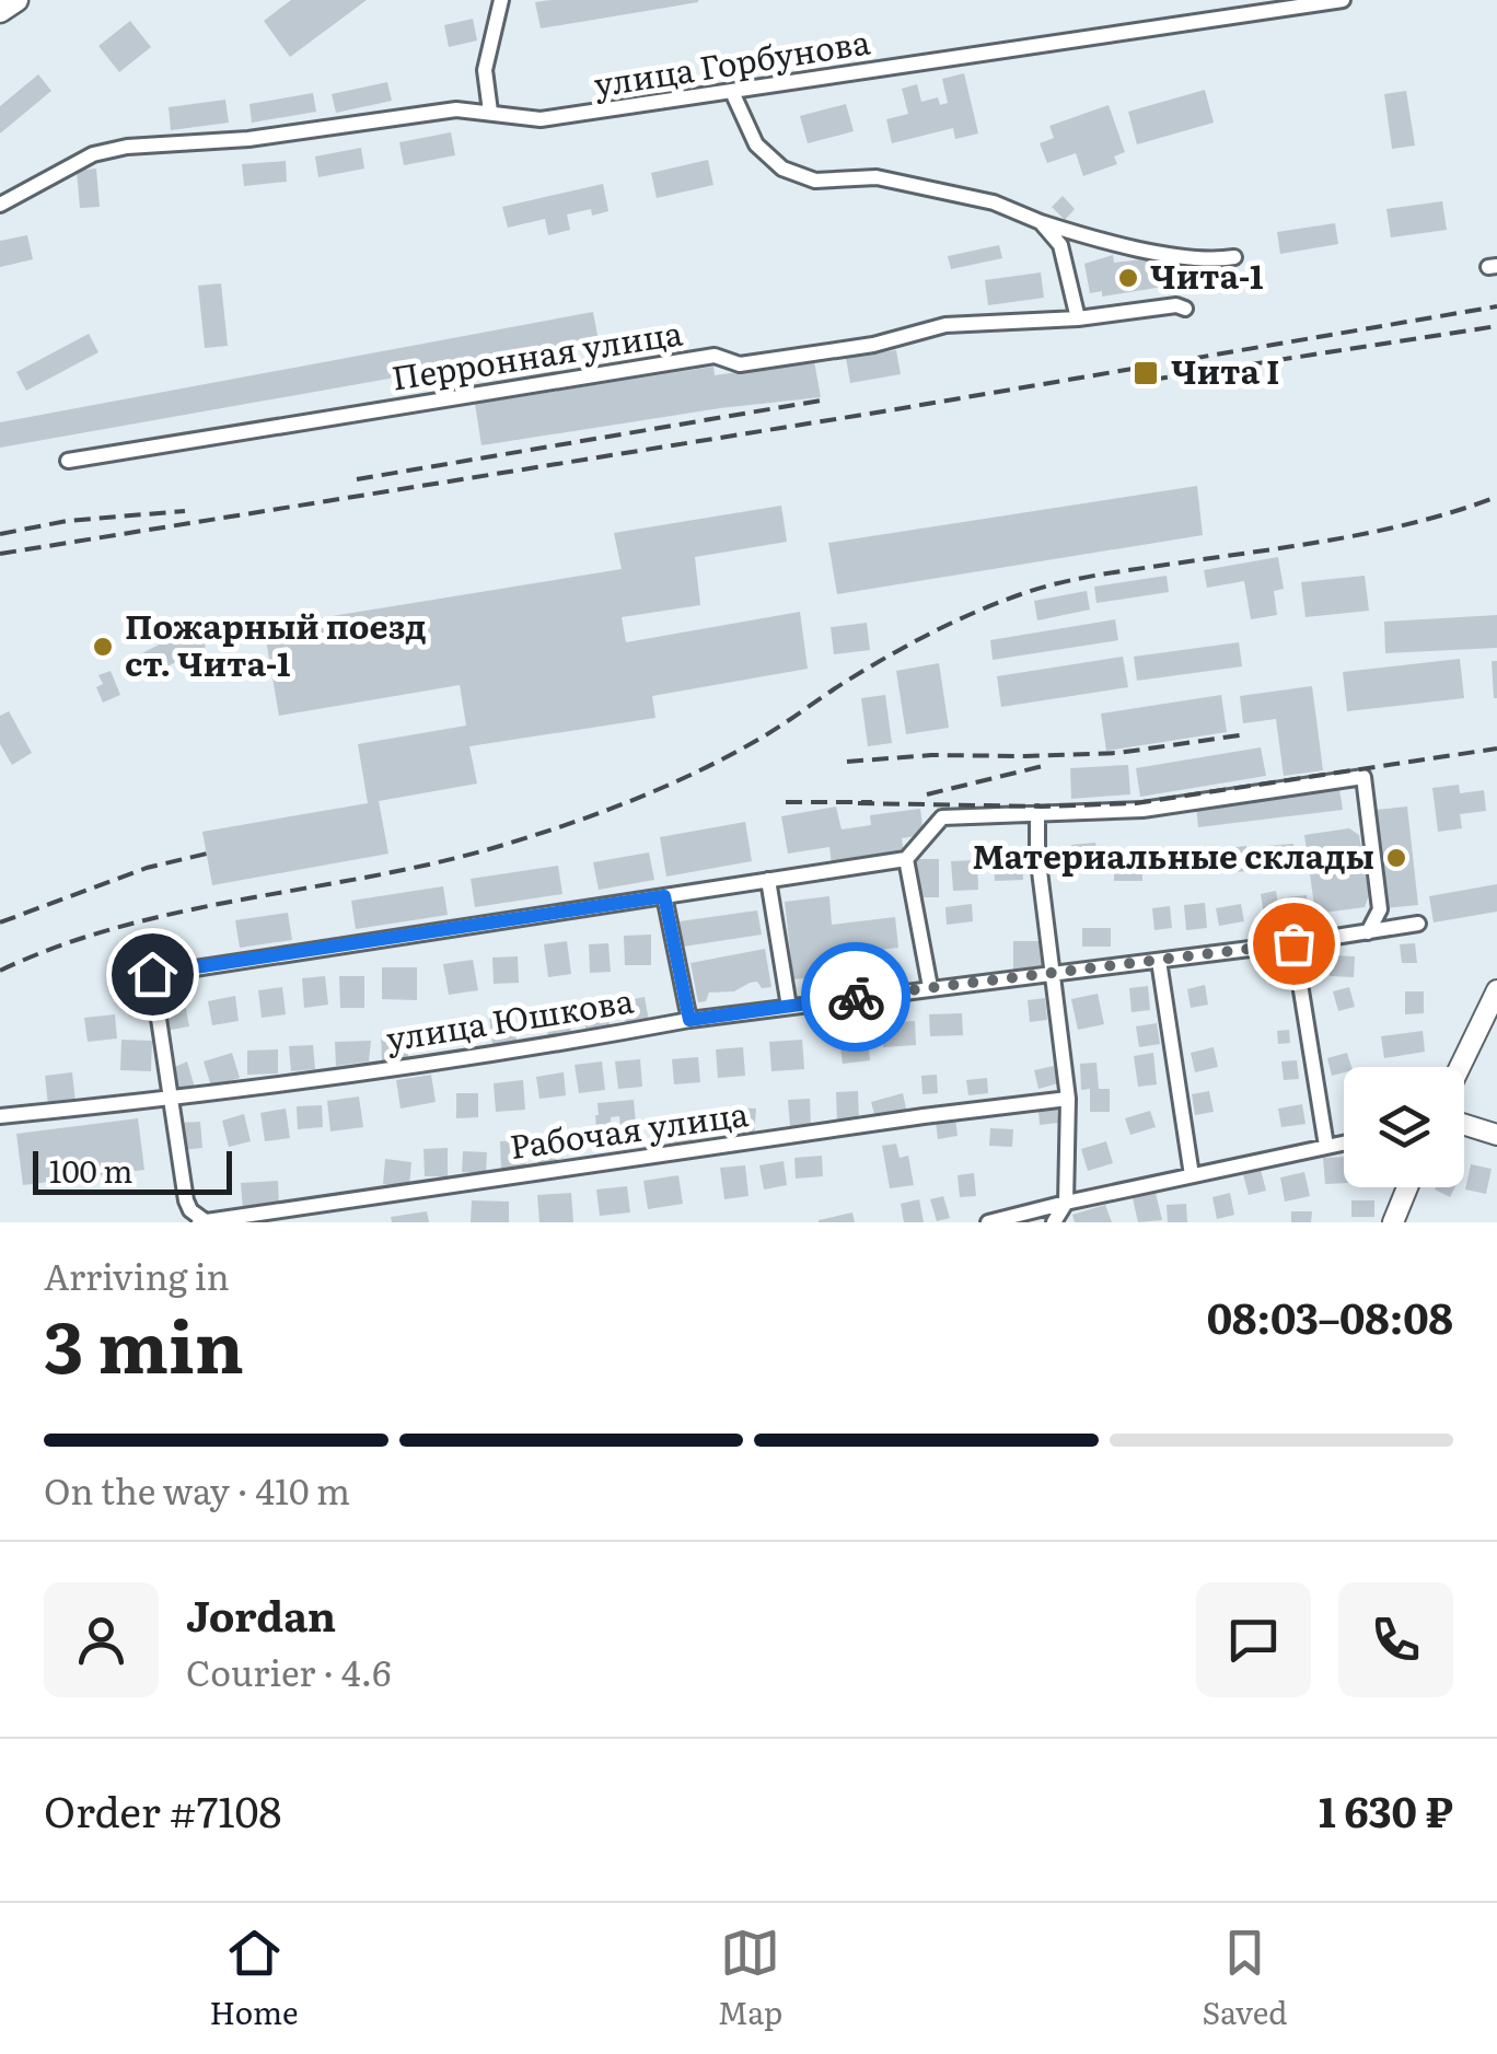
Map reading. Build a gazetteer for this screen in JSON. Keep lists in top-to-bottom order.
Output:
{
  "streets": {
    "street": [
      "улица Горбунова",
      "Перронная улица",
      "улица Юшкова",
      "Рабочая улица"
    ]
  },
  "places": {
    "other": ["Чита-1", "Пожарный поезд ст. Чита-1", "Материальные склады"],
    "transit": ["Чита I"]
  },
  "scale_bar": "100 m",
  "page": {
    "scale": "100 m",
    "heading": ["3 min", "Arriving in", "08:03–08:08"],
    "panel": [
      "Jordan",
      "Courier · 4.6",
      "Order #7108",
      "1 630 ₽"
    ],
    "bar": "On the way · 410 m",
    "tabs": ["Home", "Map", "Saved"]
  }
}
